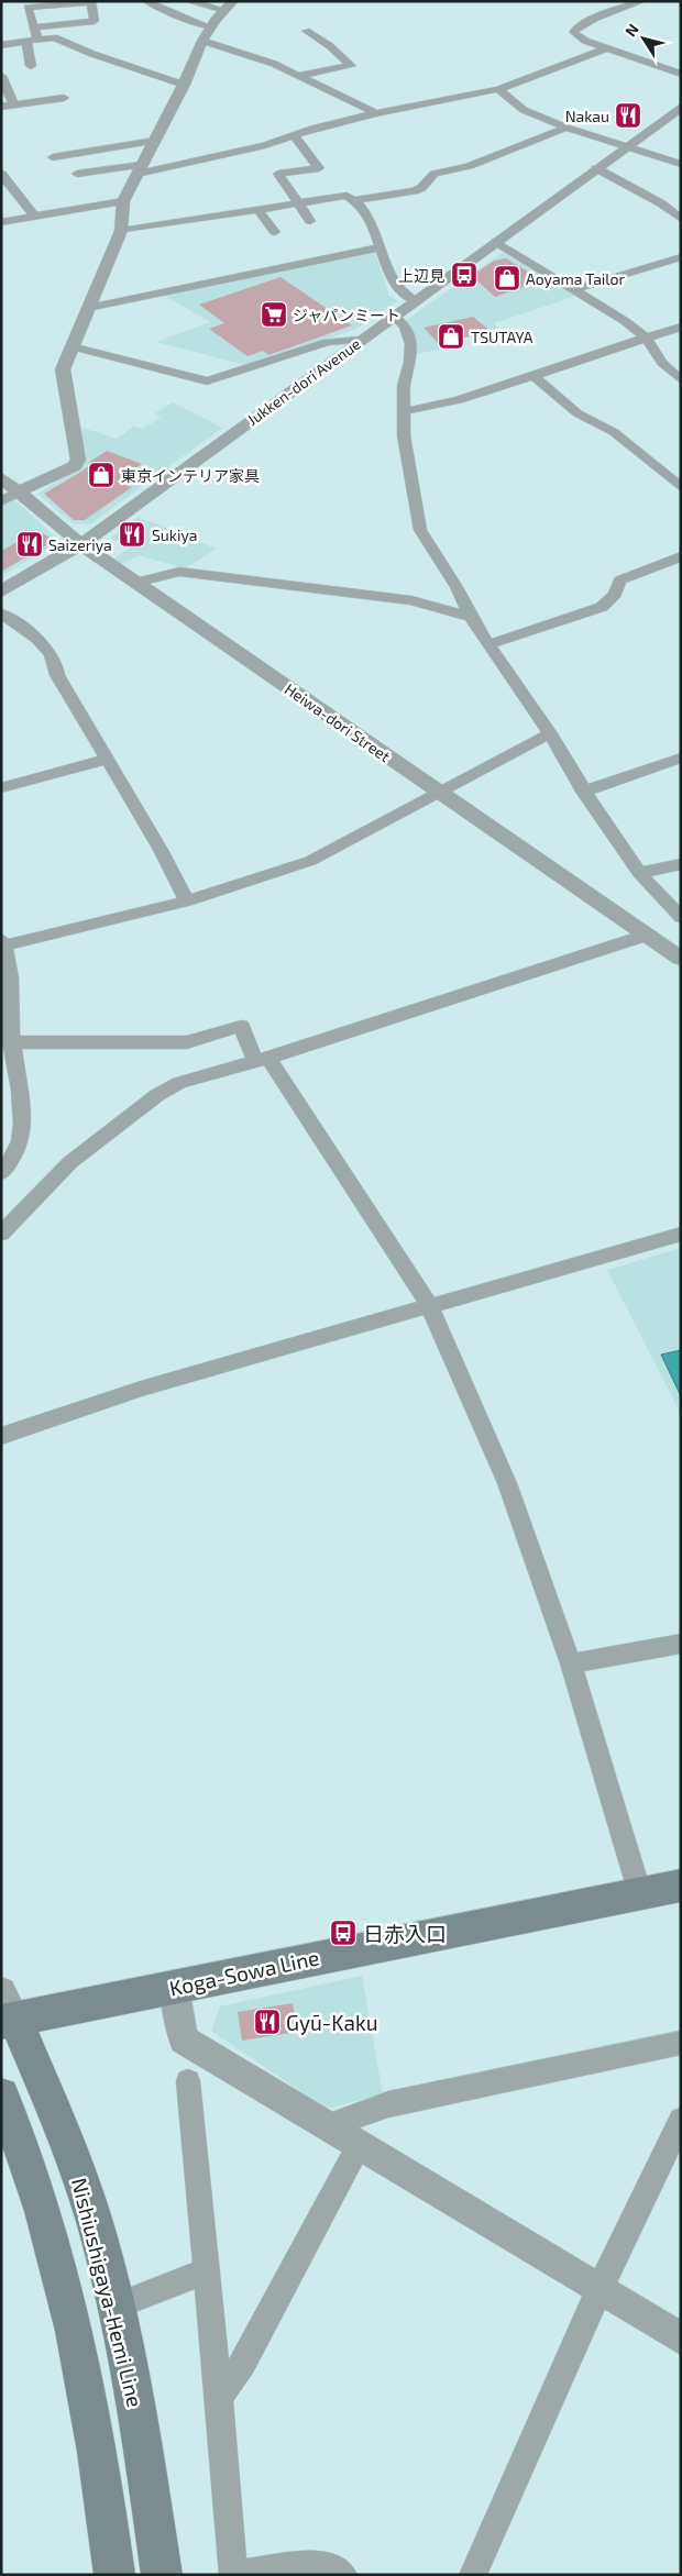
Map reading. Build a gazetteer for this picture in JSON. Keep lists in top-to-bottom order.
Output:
{
  "streets": {
    "main road": ["Koga-Sowa Line", "Nishiushigaya-Hemi Line"],
    "street": ["Jukken-dori Avenue", "Heiwa-dori Street"]
  },
  "crossings": [
    ["Jukken-dori Avenue", "Heiwa-dori Street"],
    ["Koga-Sowa Line", "Nishiushigaya-Hemi Line"]
  ],
  "places": {
    "restaurant": [
      "Nakau",
      "Sukiya",
      "Saizeriya",
      "Gyū-Kaku"
    ],
    "bus stop": ["上辺見", "日赤入口"],
    "shop": ["Aoyama Tailor", "TSUTAYA", "東京インテリア家具"],
    "supermarket": ["ジャパンミート"]
  },
  "north": "top left"
}
